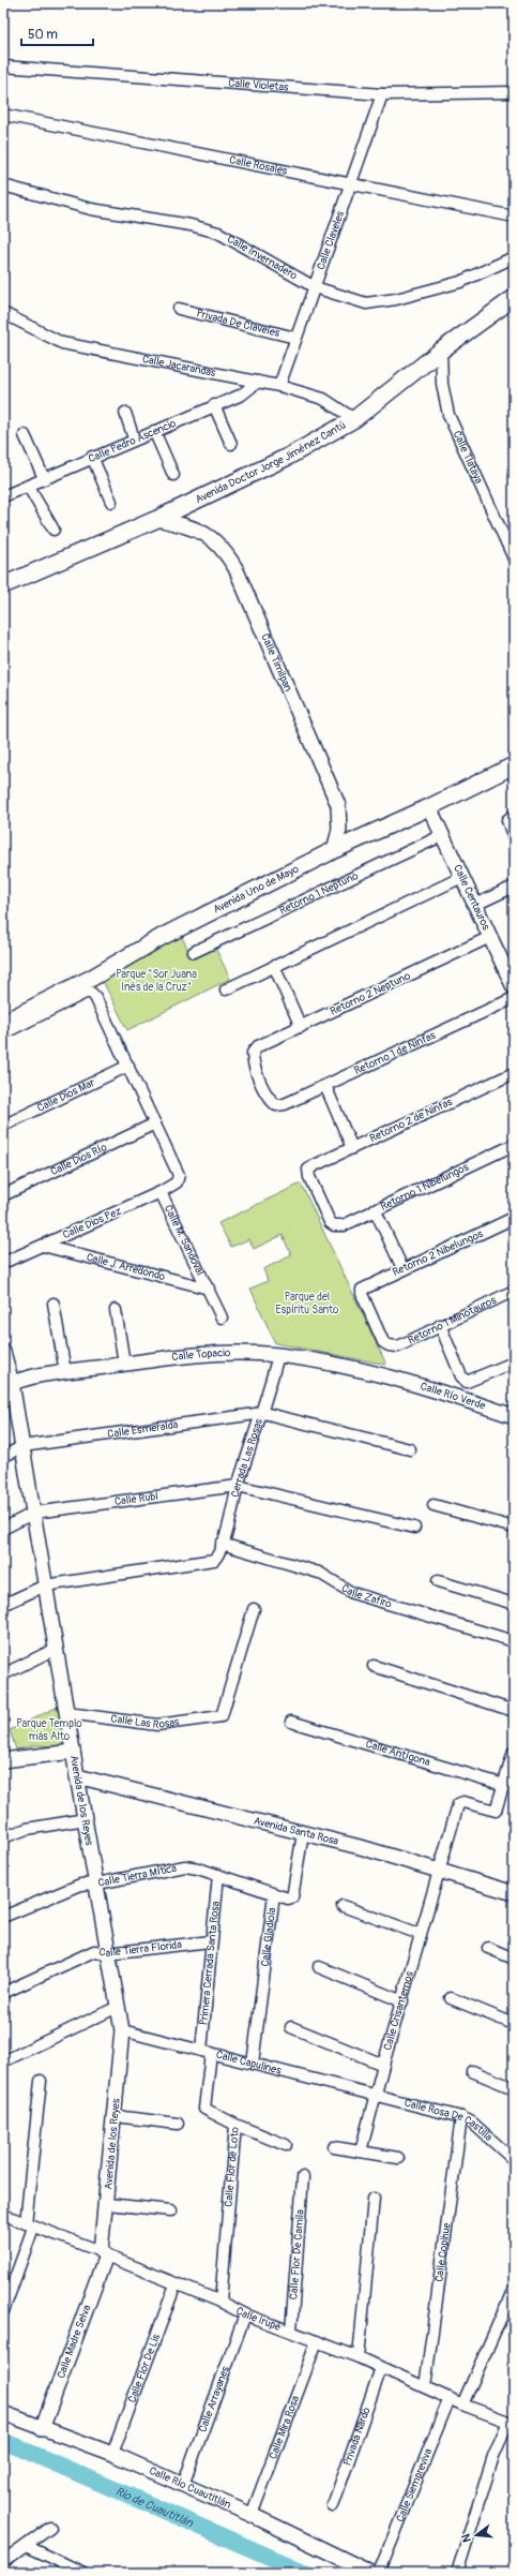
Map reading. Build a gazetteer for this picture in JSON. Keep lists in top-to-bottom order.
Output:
{
  "streets": {
    "main road": ["Avenida Doctor Jorge Jiménez Cantú", "Avenida Uno de Mayo"],
    "street": [
      "Calle Violetas",
      "Calle Rosales",
      "Calle Claveles",
      "Calle Invernadero",
      "Privada De Claveles",
      "Calle Jacarandas",
      "Calle Pedro Ascencio",
      "Calle Tlataya",
      "Calle Timilpan",
      "Retorno 1 Neptuno",
      "Calle Centauros",
      "Retorno 2 Neptuno",
      "Retorno 1 de Ninfas",
      "Calle Dios Mar",
      "Retorno 2 de Ninfas",
      "Calle Dios Río",
      "Retorno 1 Nibelungos",
      "Calle Dios Pez",
      "Calle M. Sandoval",
      "Retorno 2 Nibelungos",
      "Calle J. Arredondo",
      "Retorno 1 Minotauros",
      "Calle Topacio",
      "Calle Río Verde",
      "Calle Esmeralda",
      "Cerrada Las Rosas",
      "Calle Rubí",
      "Calle Zafiro",
      "Calle Las Rosas",
      "Calle Antígona",
      "Avenida de los Reyes",
      "Avenida Santa Rosa",
      "Calle Tierra Mítica",
      "Calle Gladiola",
      "Calle Tierra Florida",
      "Primera Cerrada Santa Rosa",
      "Calle Crisantemos",
      "Calle Capulines",
      "Calle Rosa De Castilla",
      "Calle Flor de Loto",
      "Calle Copihue",
      "Calle Flor De Camila",
      "Calle Irupé",
      "Calle Madre Selva",
      "Calle Flor De Lis",
      "Calle Arrayanes",
      "Calle Mira Rosa",
      "Privada Nardo",
      "Calle Siempreviva",
      "Calle Río Cuautitlán"
    ]
  },
  "crossings": [
    ["Calle Violetas", "Calle Claveles"],
    ["Calle Rosales", "Calle Claveles"],
    ["Calle Claveles", "Calle Invernadero"],
    ["Calle Claveles", "Privada De Claveles"],
    ["Calle Claveles", "Calle Jacarandas"],
    ["Calle Jacarandas", "Calle Pedro Ascencio"],
    ["Calle Jacarandas", "Avenida Doctor Jorge Jiménez Cantú"],
    ["Calle Tlataya", "Avenida Doctor Jorge Jiménez Cantú"],
    ["Avenida Doctor Jorge Jiménez Cantú", "Calle Timilpan"],
    ["Calle Timilpan", "Avenida Uno de Mayo"],
    ["Avenida Uno de Mayo", "Calle Centauros"],
    ["Retorno 1 Neptuno", "Calle Centauros"],
    ["Calle Centauros", "Retorno 2 Neptuno"],
    ["Retorno 2 Neptuno", "Retorno 1 de Ninfas"],
    ["Retorno 2 de Ninfas", "Retorno 1 Nibelungos"],
    ["Calle Dios Río", "Calle Dios Pez"],
    ["Calle Dios Pez", "Calle M. Sandoval"],
    ["Calle Dios Pez", "Calle J. Arredondo"],
    ["Calle M. Sandoval", "Calle J. Arredondo"],
    ["Retorno 2 Nibelungos", "Retorno 1 Minotauros"],
    ["Calle Topacio", "Calle Río Verde"],
    ["Calle Topacio", "Cerrada Las Rosas"],
    ["Calle Topacio", "Avenida de los Reyes"],
    ["Calle Esmeralda", "Cerrada Las Rosas"],
    ["Calle Esmeralda", "Avenida de los Reyes"],
    ["Cerrada Las Rosas", "Calle Rubí"],
    ["Cerrada Las Rosas", "Calle Zafiro"],
    ["Cerrada Las Rosas", "Avenida de los Reyes"],
    ["Calle Rubí", "Avenida de los Reyes"],
    ["Calle Las Rosas", "Avenida de los Reyes"],
    ["Avenida de los Reyes", "Avenida Santa Rosa"],
    ["Avenida de los Reyes", "Calle Tierra Mítica"],
    ["Avenida de los Reyes", "Calle Tierra Florida"],
    ["Avenida de los Reyes", "Calle Capulines"],
    ["Avenida de los Reyes", "Calle Irupé"],
    ["Avenida de los Reyes", "Calle Madre Selva"],
    ["Avenida Santa Rosa", "Calle Gladiola"],
    ["Avenida Santa Rosa", "Calle Crisantemos"],
    ["Calle Tierra Mítica", "Calle Gladiola"],
    ["Calle Tierra Mítica", "Primera Cerrada Santa Rosa"],
    ["Calle Gladiola", "Calle Capulines"],
    ["Calle Tierra Florida", "Primera Cerrada Santa Rosa"],
    ["Primera Cerrada Santa Rosa", "Calle Capulines"],
    ["Primera Cerrada Santa Rosa", "Calle Flor de Loto"],
    ["Calle Crisantemos", "Calle Capulines"],
    ["Calle Crisantemos", "Calle Rosa De Castilla"],
    ["Calle Capulines", "Calle Rosa De Castilla"],
    ["Calle Capulines", "Calle Flor de Loto"],
    ["Calle Rosa De Castilla", "Calle Copihue"],
    ["Calle Flor de Loto", "Calle Irupé"],
    ["Calle Copihue", "Calle Irupé"],
    ["Calle Flor De Camila", "Calle Irupé"],
    ["Calle Irupé", "Calle Madre Selva"],
    ["Calle Irupé", "Calle Flor De Lis"],
    ["Calle Irupé", "Calle Arrayanes"],
    ["Calle Irupé", "Calle Mira Rosa"],
    ["Calle Irupé", "Privada Nardo"],
    ["Calle Irupé", "Calle Siempreviva"],
    ["Calle Madre Selva", "Calle Río Cuautitlán"],
    ["Calle Flor De Lis", "Calle Río Cuautitlán"],
    ["Calle Arrayanes", "Calle Río Cuautitlán"],
    ["Calle Mira Rosa", "Calle Río Cuautitlán"]
  ],
  "water": ["Rio de Cuautitlán"],
  "parks": ["Parque \"Sor Juana Inés de la Cruz\"", "Parque del Espíritu Santo", "Parque Templo más Alto"],
  "scale_bar": "50 m",
  "north": "left"
}
